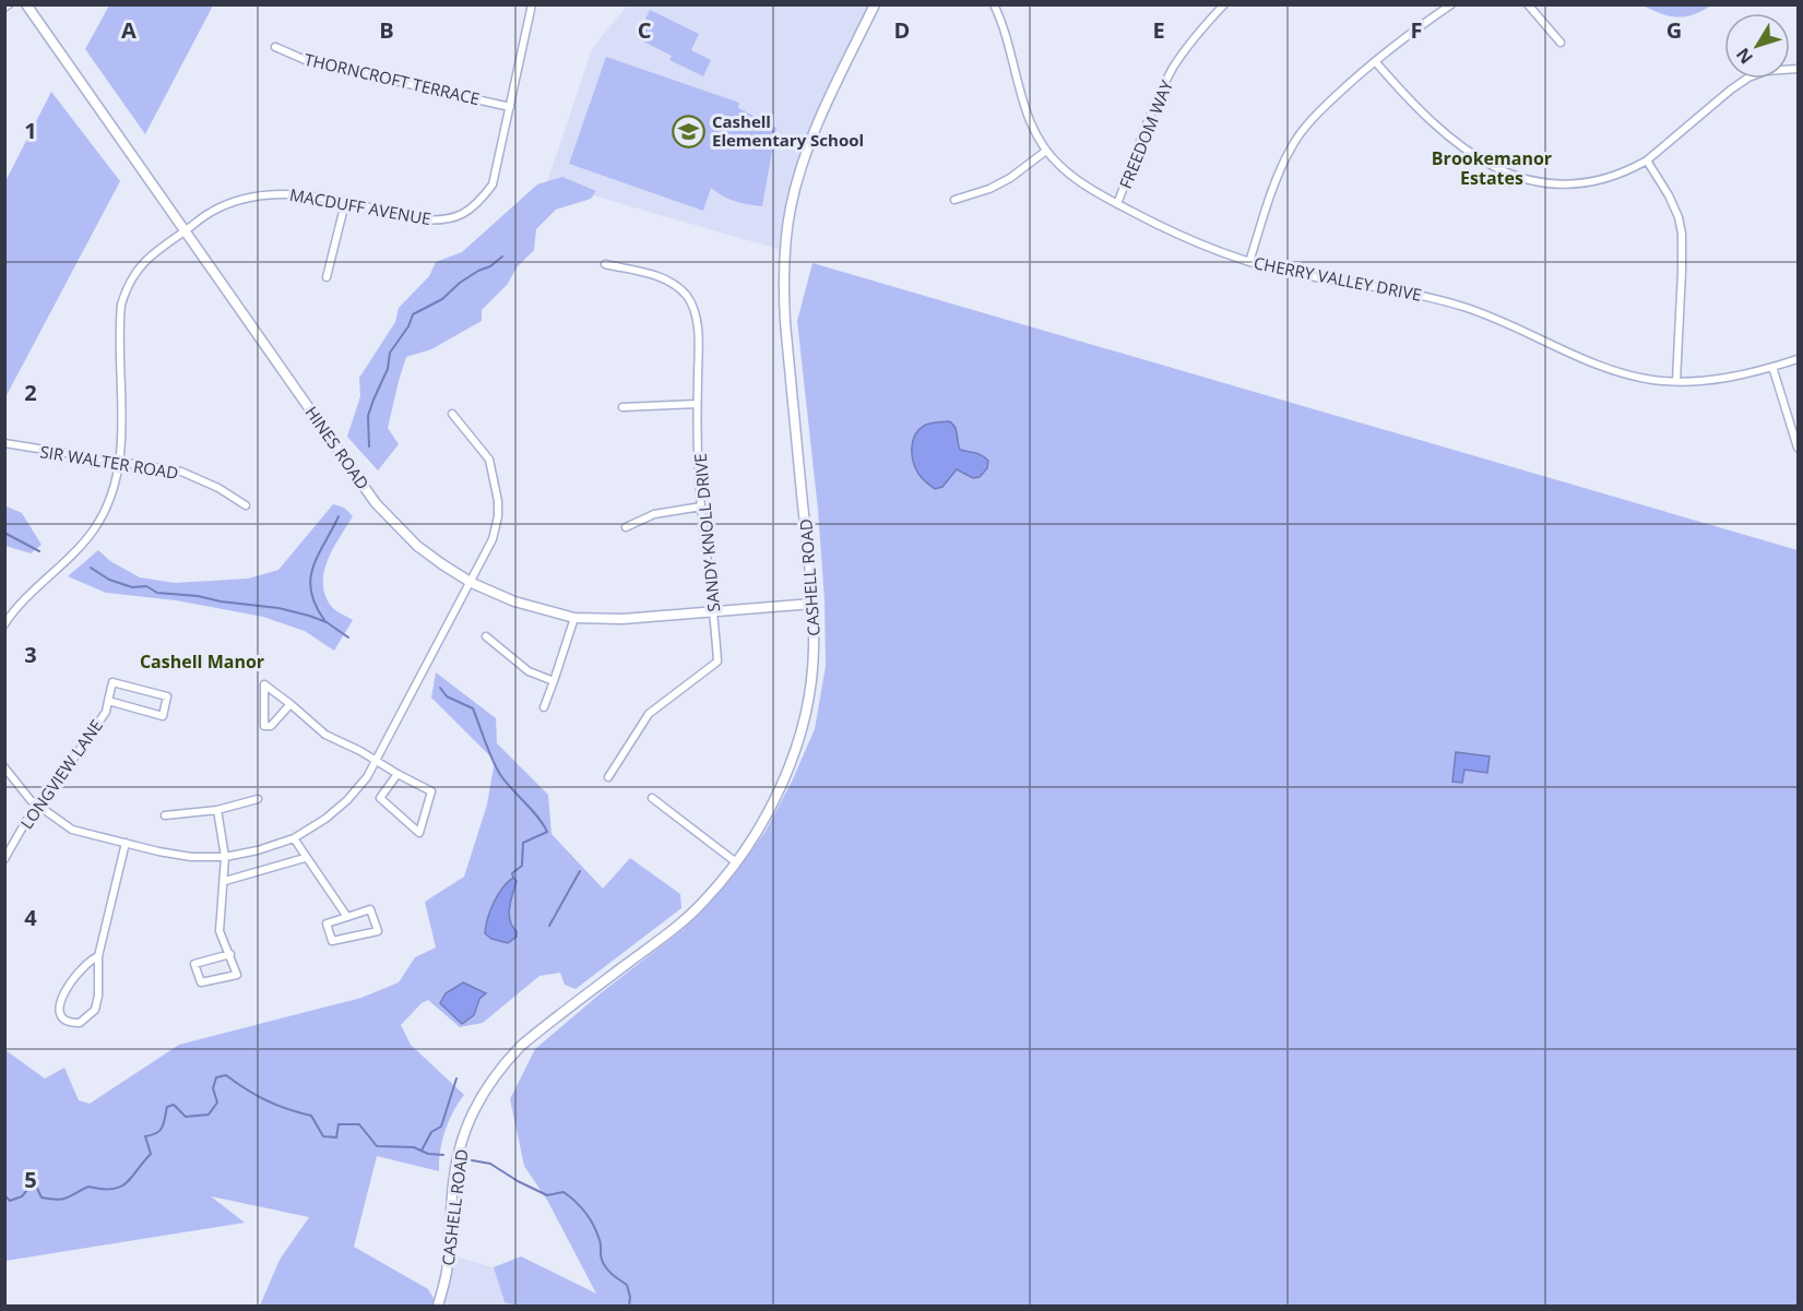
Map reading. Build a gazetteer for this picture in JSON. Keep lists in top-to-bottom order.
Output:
{
  "streets": {
    "street": [
      "THORNCROFT TERRACE",
      "FREEDOM WAY",
      "MACDUFF AVENUE",
      "CHERRY VALLEY DRIVE",
      "HINES ROAD",
      "SIR WALTER ROAD",
      "SANDY KNOLL DRIVE",
      "CASHELL ROAD",
      "LONGVIEW LANE"
    ]
  },
  "crossings": [
    ["THORNCROFT TERRACE", "MACDUFF AVENUE"],
    ["FREEDOM WAY", "CHERRY VALLEY DRIVE"],
    ["MACDUFF AVENUE", "HINES ROAD"],
    ["MACDUFF AVENUE", "SIR WALTER ROAD"],
    ["HINES ROAD", "SANDY KNOLL DRIVE"],
    ["HINES ROAD", "CASHELL ROAD"]
  ],
  "districts": ["Brookemanor Estates", "Cashell Manor"],
  "places": {
    "school or university": ["Cashell Elementary School"]
  },
  "north": "bottom left",
  "grid": {
    "columns": [
      "A",
      "B",
      "C",
      "D",
      "E",
      "F",
      "G"
    ],
    "rows": [
      "1",
      "2",
      "3",
      "4",
      "5"
    ]
  }
}
